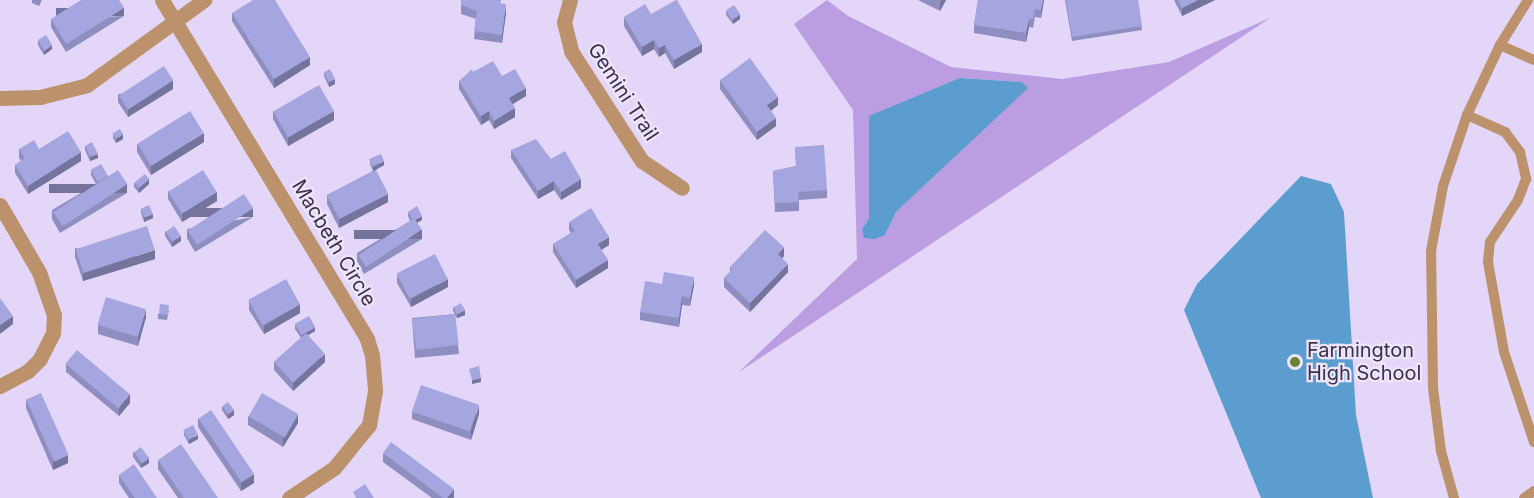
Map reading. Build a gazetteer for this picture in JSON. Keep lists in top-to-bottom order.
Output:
{
  "streets": {
    "street": ["Gemini Trail", "Macbeth Circle"]
  },
  "places": ["Farmington High School"]
}
